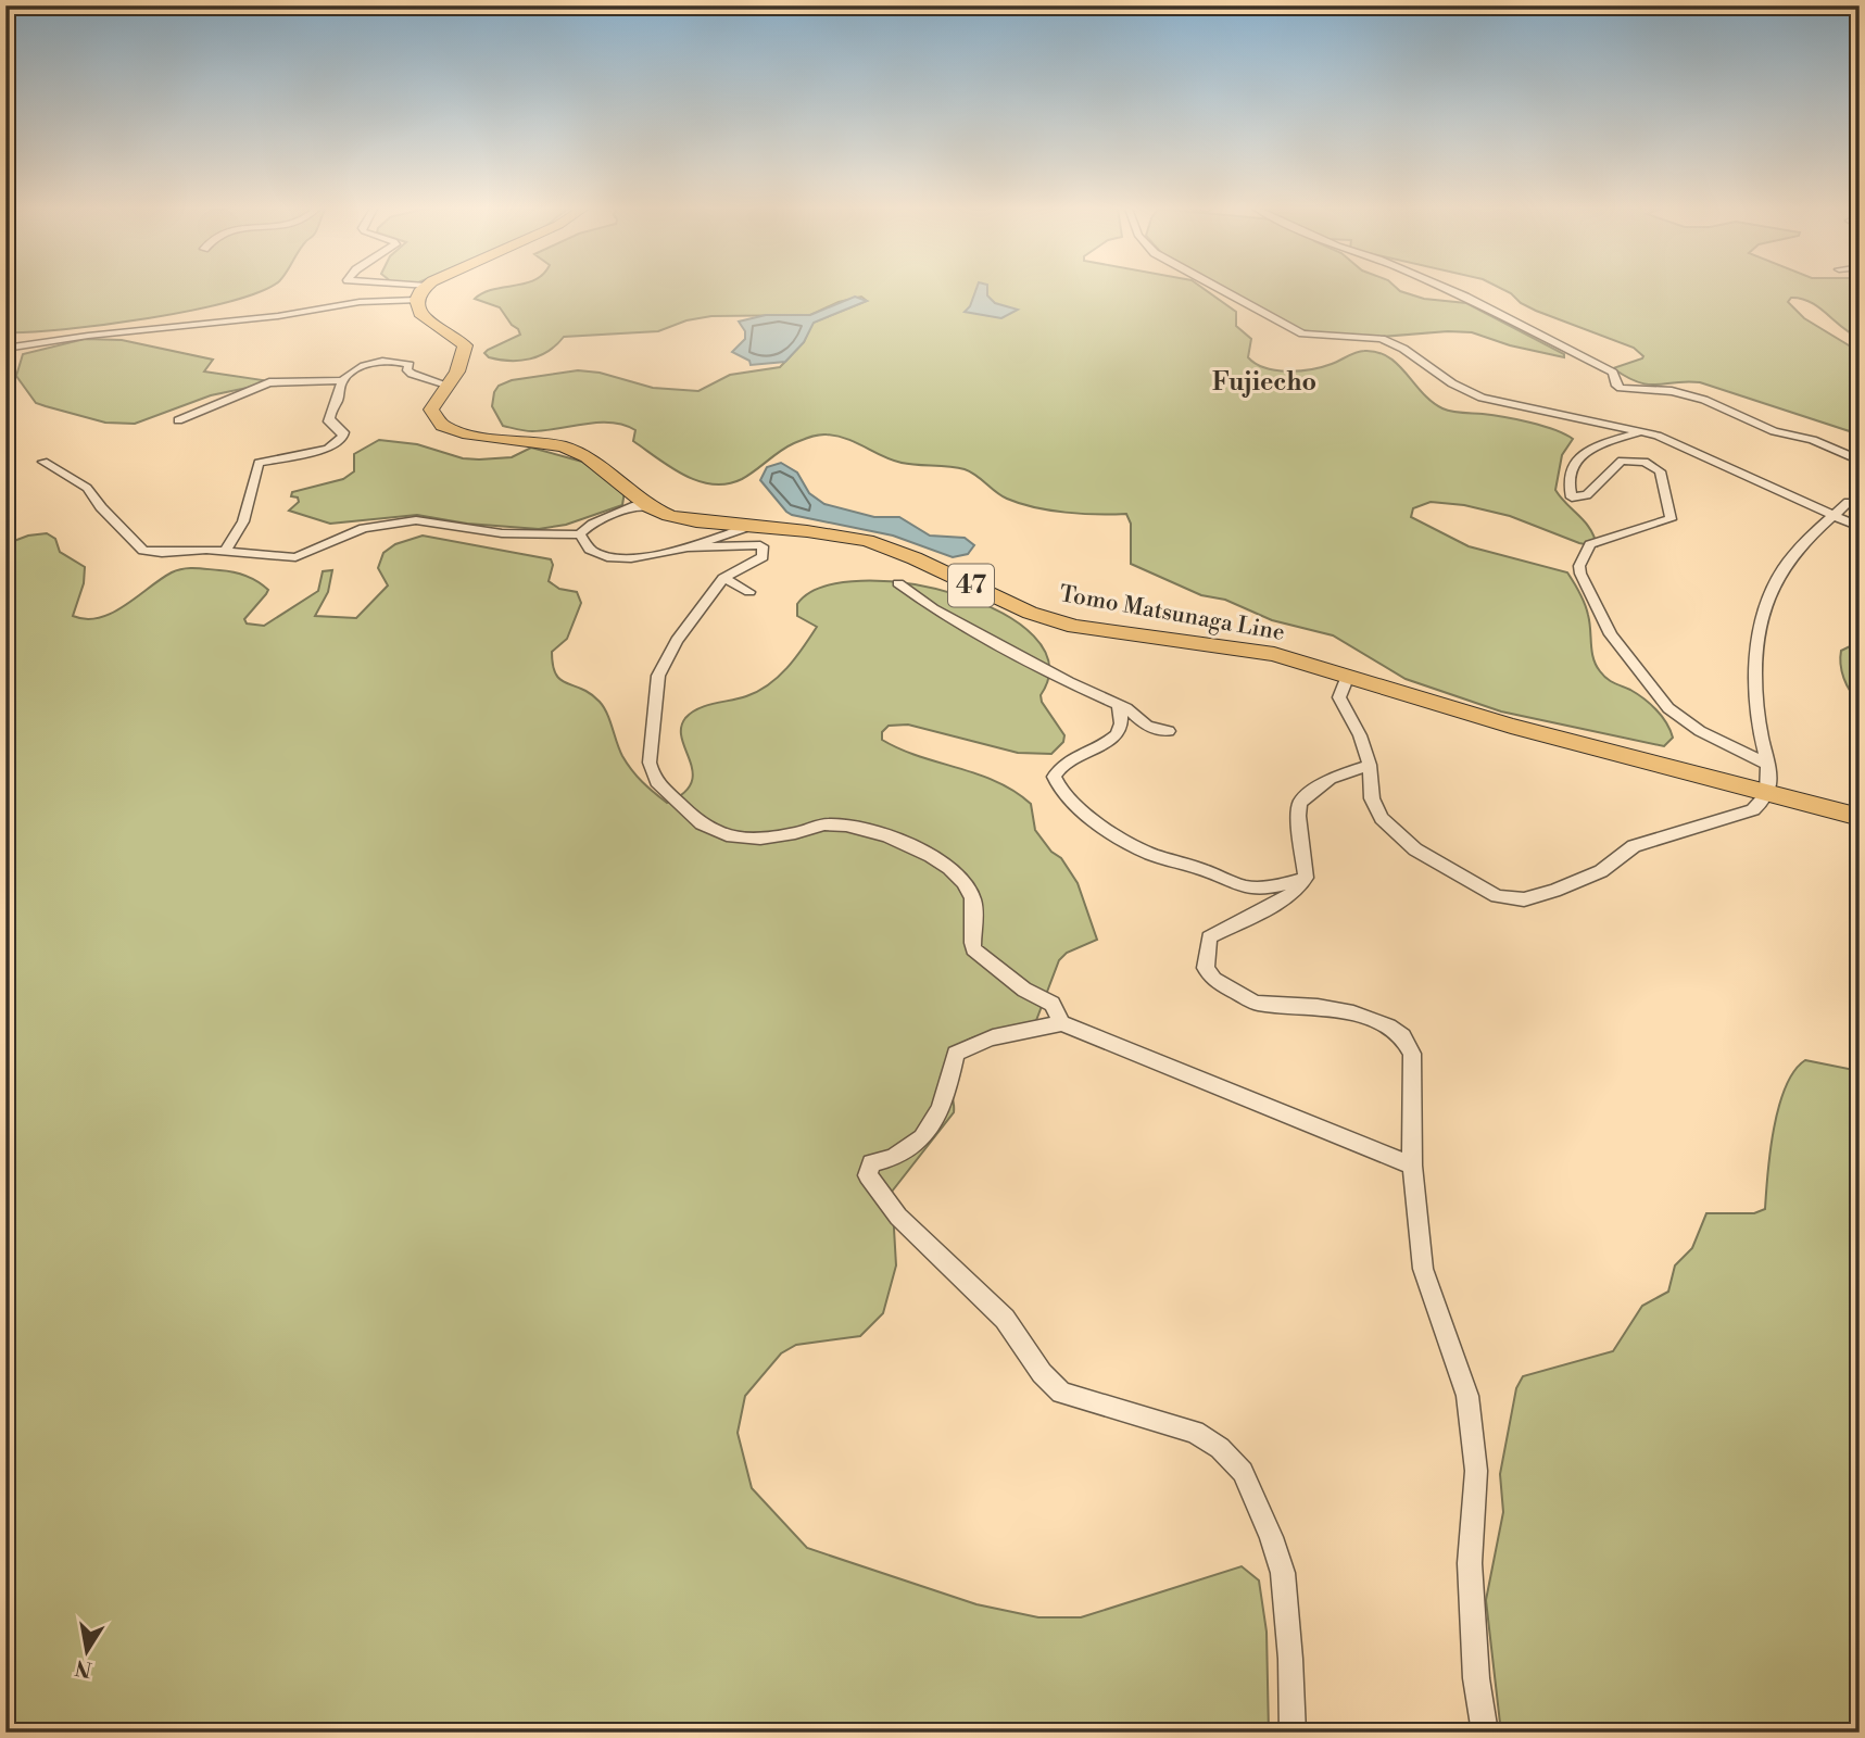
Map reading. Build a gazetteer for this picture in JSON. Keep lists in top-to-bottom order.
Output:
{
  "streets": {
    "main road": ["47", "Tomo Matsunaga Line"]
  },
  "districts": ["Fujiecho"],
  "north": "bottom"
}
